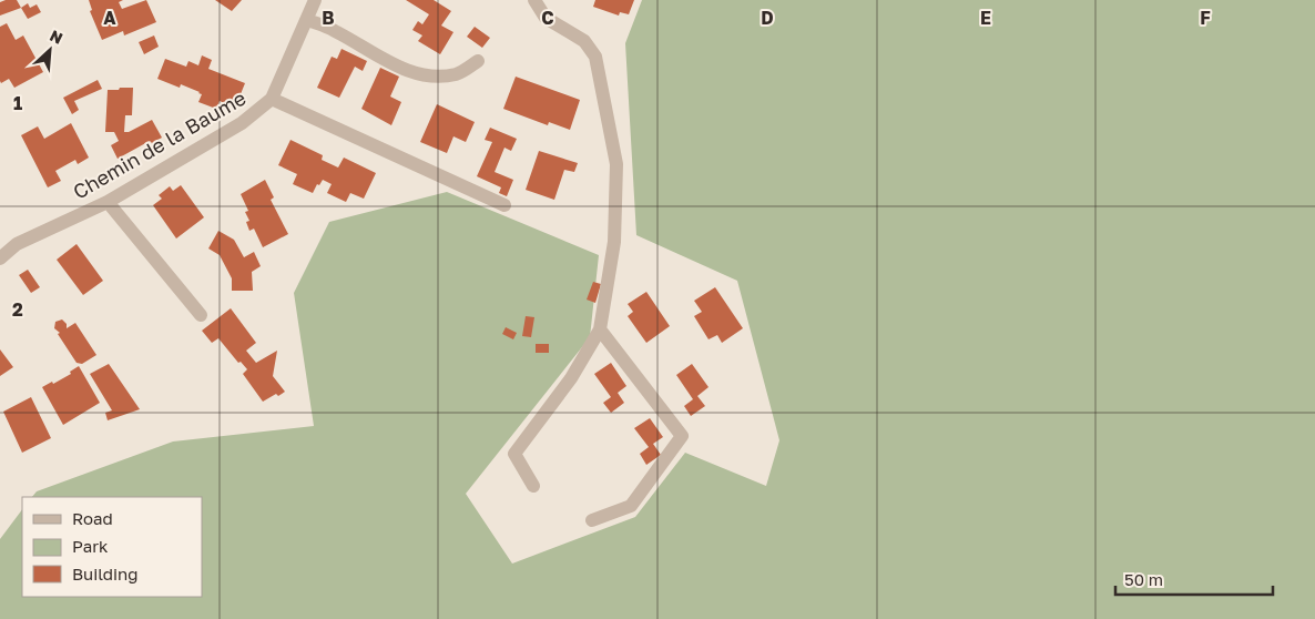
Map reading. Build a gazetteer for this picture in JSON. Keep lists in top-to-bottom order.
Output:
{
  "streets": {
    "street": ["Chemin de la Baume"]
  },
  "legend": ["Road", "Park", "Building"],
  "scale_bar": "50 m",
  "north": "top right",
  "grid": {
    "columns": [
      "A",
      "B",
      "C",
      "D",
      "E",
      "F"
    ],
    "rows": ["1", "2"]
  }
}
